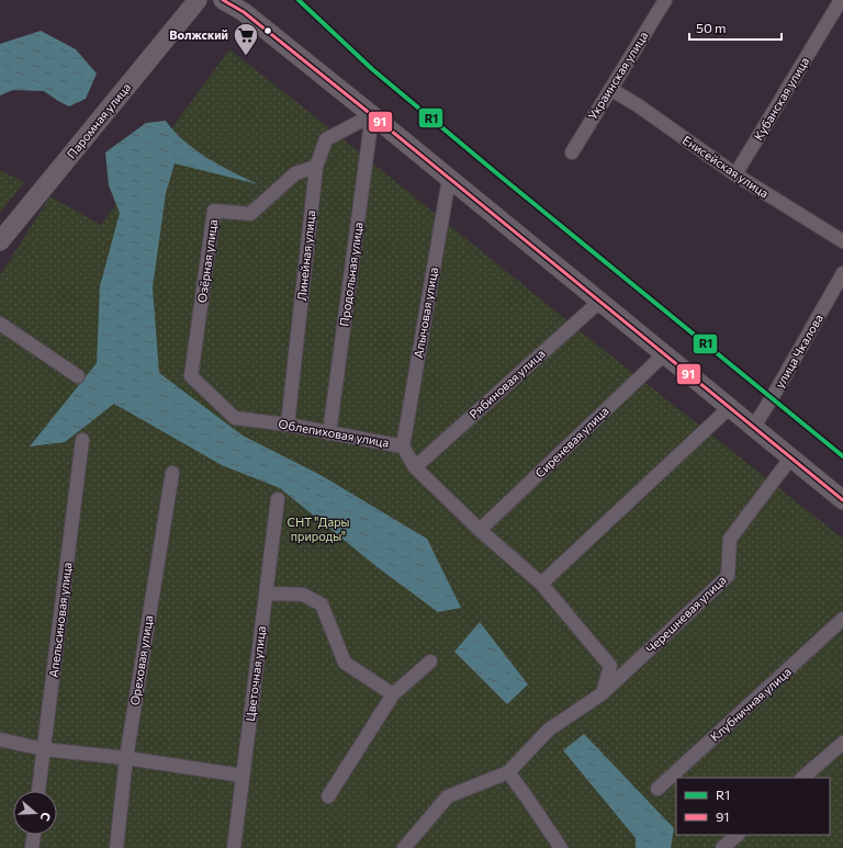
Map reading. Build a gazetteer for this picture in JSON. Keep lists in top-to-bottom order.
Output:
{
  "streets": {
    "street": [
      "Украинская улица",
      "Кубанская улица",
      "Паромная улица",
      "Енисейская улица",
      "Линейная улица",
      "Озёрная улица",
      "Продольная улица",
      "Алычовая улица",
      "улица Чкалова",
      "Рябиновая улица",
      "Облепиховая улица",
      "Сиреневая улица",
      "Черешневая улица",
      "Апельсиновая улица",
      "Ореховая улица",
      "Цветочная улица",
      "Клубничная улица"
    ]
  },
  "crossings": [
    ["Украинская улица", "Енисейская улица"],
    ["Кубанская улица", "Енисейская улица"],
    ["Линейная улица", "Озёрная улица"],
    ["Линейная улица", "Продольная улица"],
    ["Линейная улица", "Облепиховая улица"],
    ["Озёрная улица", "Облепиховая улица"],
    ["Продольная улица", "Облепиховая улица"],
    ["Алычовая улица", "Облепиховая улица"],
    ["Рябиновая улица", "Облепиховая улица"],
    ["Облепиховая улица", "Сиреневая улица"],
    ["Облепиховая улица", "Черешневая улица"]
  ],
  "parks": ["СНТ \"Дары природы\""],
  "places": {
    "supermarket": ["Волжский"]
  },
  "lines": ["transit line R1", "transit line 91"],
  "legend": ["R1", "91"],
  "scale_bar": "50 m",
  "north": "right"
}
